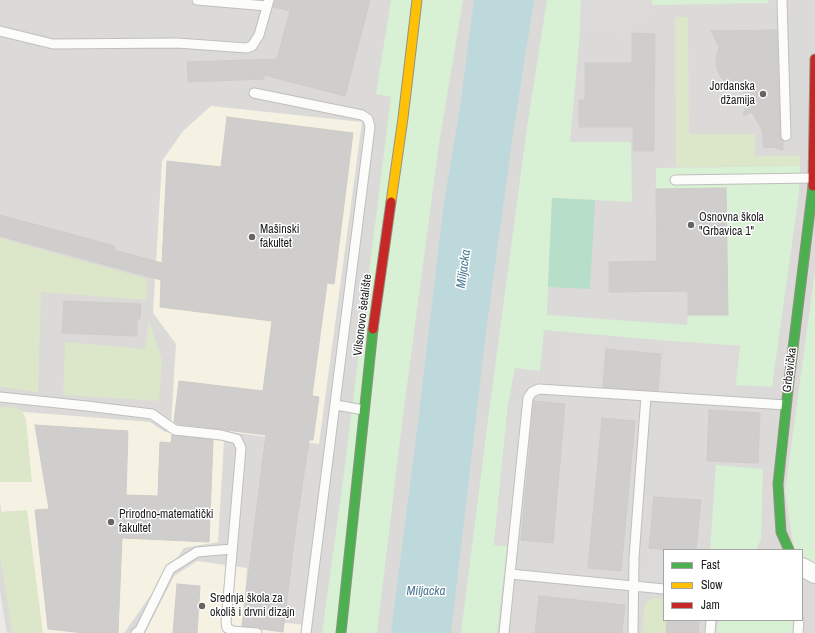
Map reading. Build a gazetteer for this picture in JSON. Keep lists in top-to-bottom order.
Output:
{
  "streets": {
    "street": ["Vilsonovo šetalište", "Grbavička"]
  },
  "water": ["Miljacka"],
  "places": [
    "Jordanska džamija",
    "Osnovna škola \"Grbavica 1\"",
    "Mašinski fakultet",
    "Prirodno-matematički fakultet",
    "Srednja škola za okoliš i drvni dizajn"
  ],
  "legend": ["Fast", "Slow", "Jam"]
}
